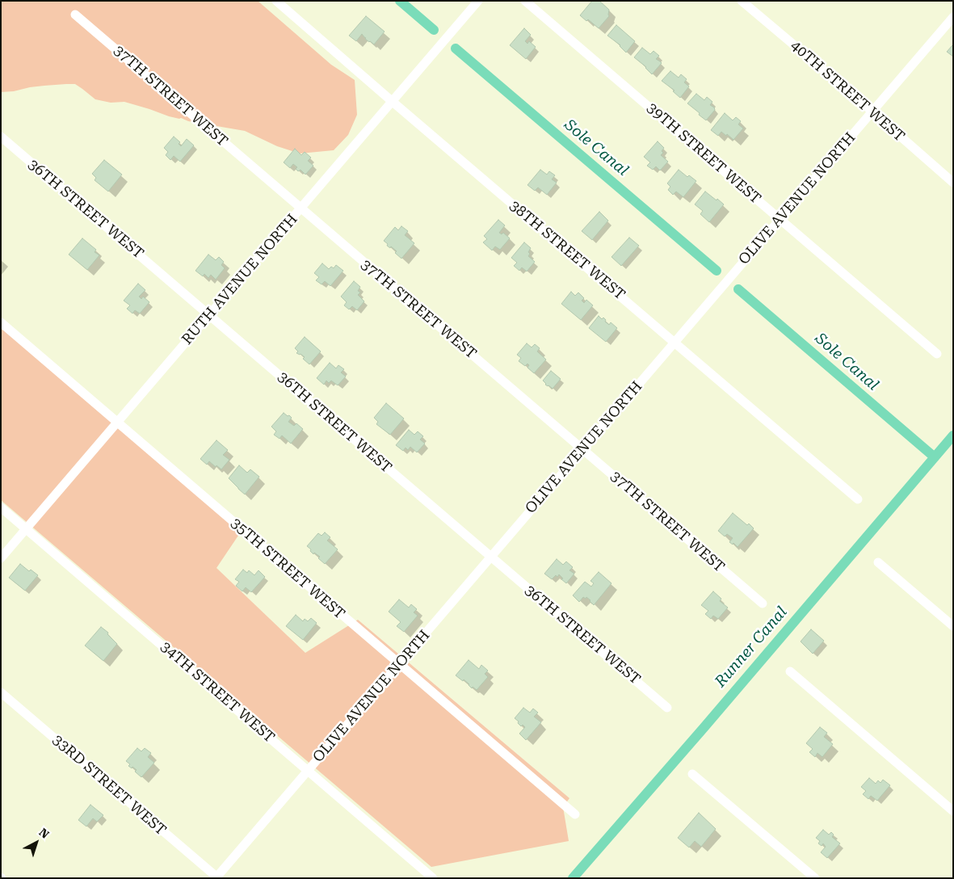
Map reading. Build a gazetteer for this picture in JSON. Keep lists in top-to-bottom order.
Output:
{
  "streets": {
    "street": [
      "40TH STREET WEST",
      "37TH STREET WEST",
      "39TH STREET WEST",
      "OLIVE AVENUE NORTH",
      "36TH STREET WEST",
      "38TH STREET WEST",
      "RUTH AVENUE NORTH",
      "35TH STREET WEST",
      "34TH STREET WEST",
      "33RD STREET WEST"
    ]
  },
  "crossings": [
    ["40TH STREET WEST", "OLIVE AVENUE NORTH"],
    ["37TH STREET WEST", "OLIVE AVENUE NORTH"],
    ["37TH STREET WEST", "RUTH AVENUE NORTH"],
    ["39TH STREET WEST", "OLIVE AVENUE NORTH"],
    ["OLIVE AVENUE NORTH", "36TH STREET WEST"],
    ["OLIVE AVENUE NORTH", "38TH STREET WEST"],
    ["OLIVE AVENUE NORTH", "35TH STREET WEST"],
    ["OLIVE AVENUE NORTH", "34TH STREET WEST"],
    ["OLIVE AVENUE NORTH", "33RD STREET WEST"],
    ["36TH STREET WEST", "RUTH AVENUE NORTH"],
    ["38TH STREET WEST", "RUTH AVENUE NORTH"],
    ["RUTH AVENUE NORTH", "35TH STREET WEST"],
    ["RUTH AVENUE NORTH", "34TH STREET WEST"]
  ],
  "water": ["Sole Canal", "Runner Canal"],
  "north": "top right"
}
